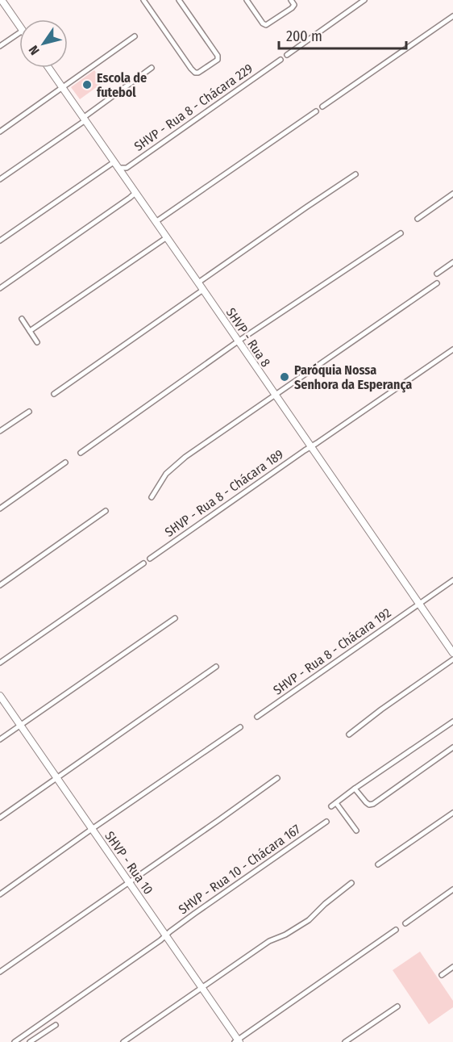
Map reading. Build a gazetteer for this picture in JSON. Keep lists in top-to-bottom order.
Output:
{
  "streets": {
    "street": [
      "SHVP - Rua 8 - Chácara 229",
      "SHVP - Rua 8",
      "SHVP - Rua 8 - Chácara 189",
      "SHVP - Rua 8 - Chácara 192",
      "SHVP - Rua 10",
      "SHVP - Rua 10 - Chácara 167"
    ]
  },
  "crossings": [
    ["SHVP - Rua 8 - Chácara 229", "SHVP - Rua 8"],
    ["SHVP - Rua 8", "SHVP - Rua 8 - Chácara 189"],
    ["SHVP - Rua 8", "SHVP - Rua 8 - Chácara 192"],
    ["SHVP - Rua 10", "SHVP - Rua 10 - Chácara 167"]
  ],
  "places": ["Escola de futebol", "Paróquia Nossa Senhora da Esperança"],
  "scale_bar": "200 m",
  "north": "bottom left"
}
